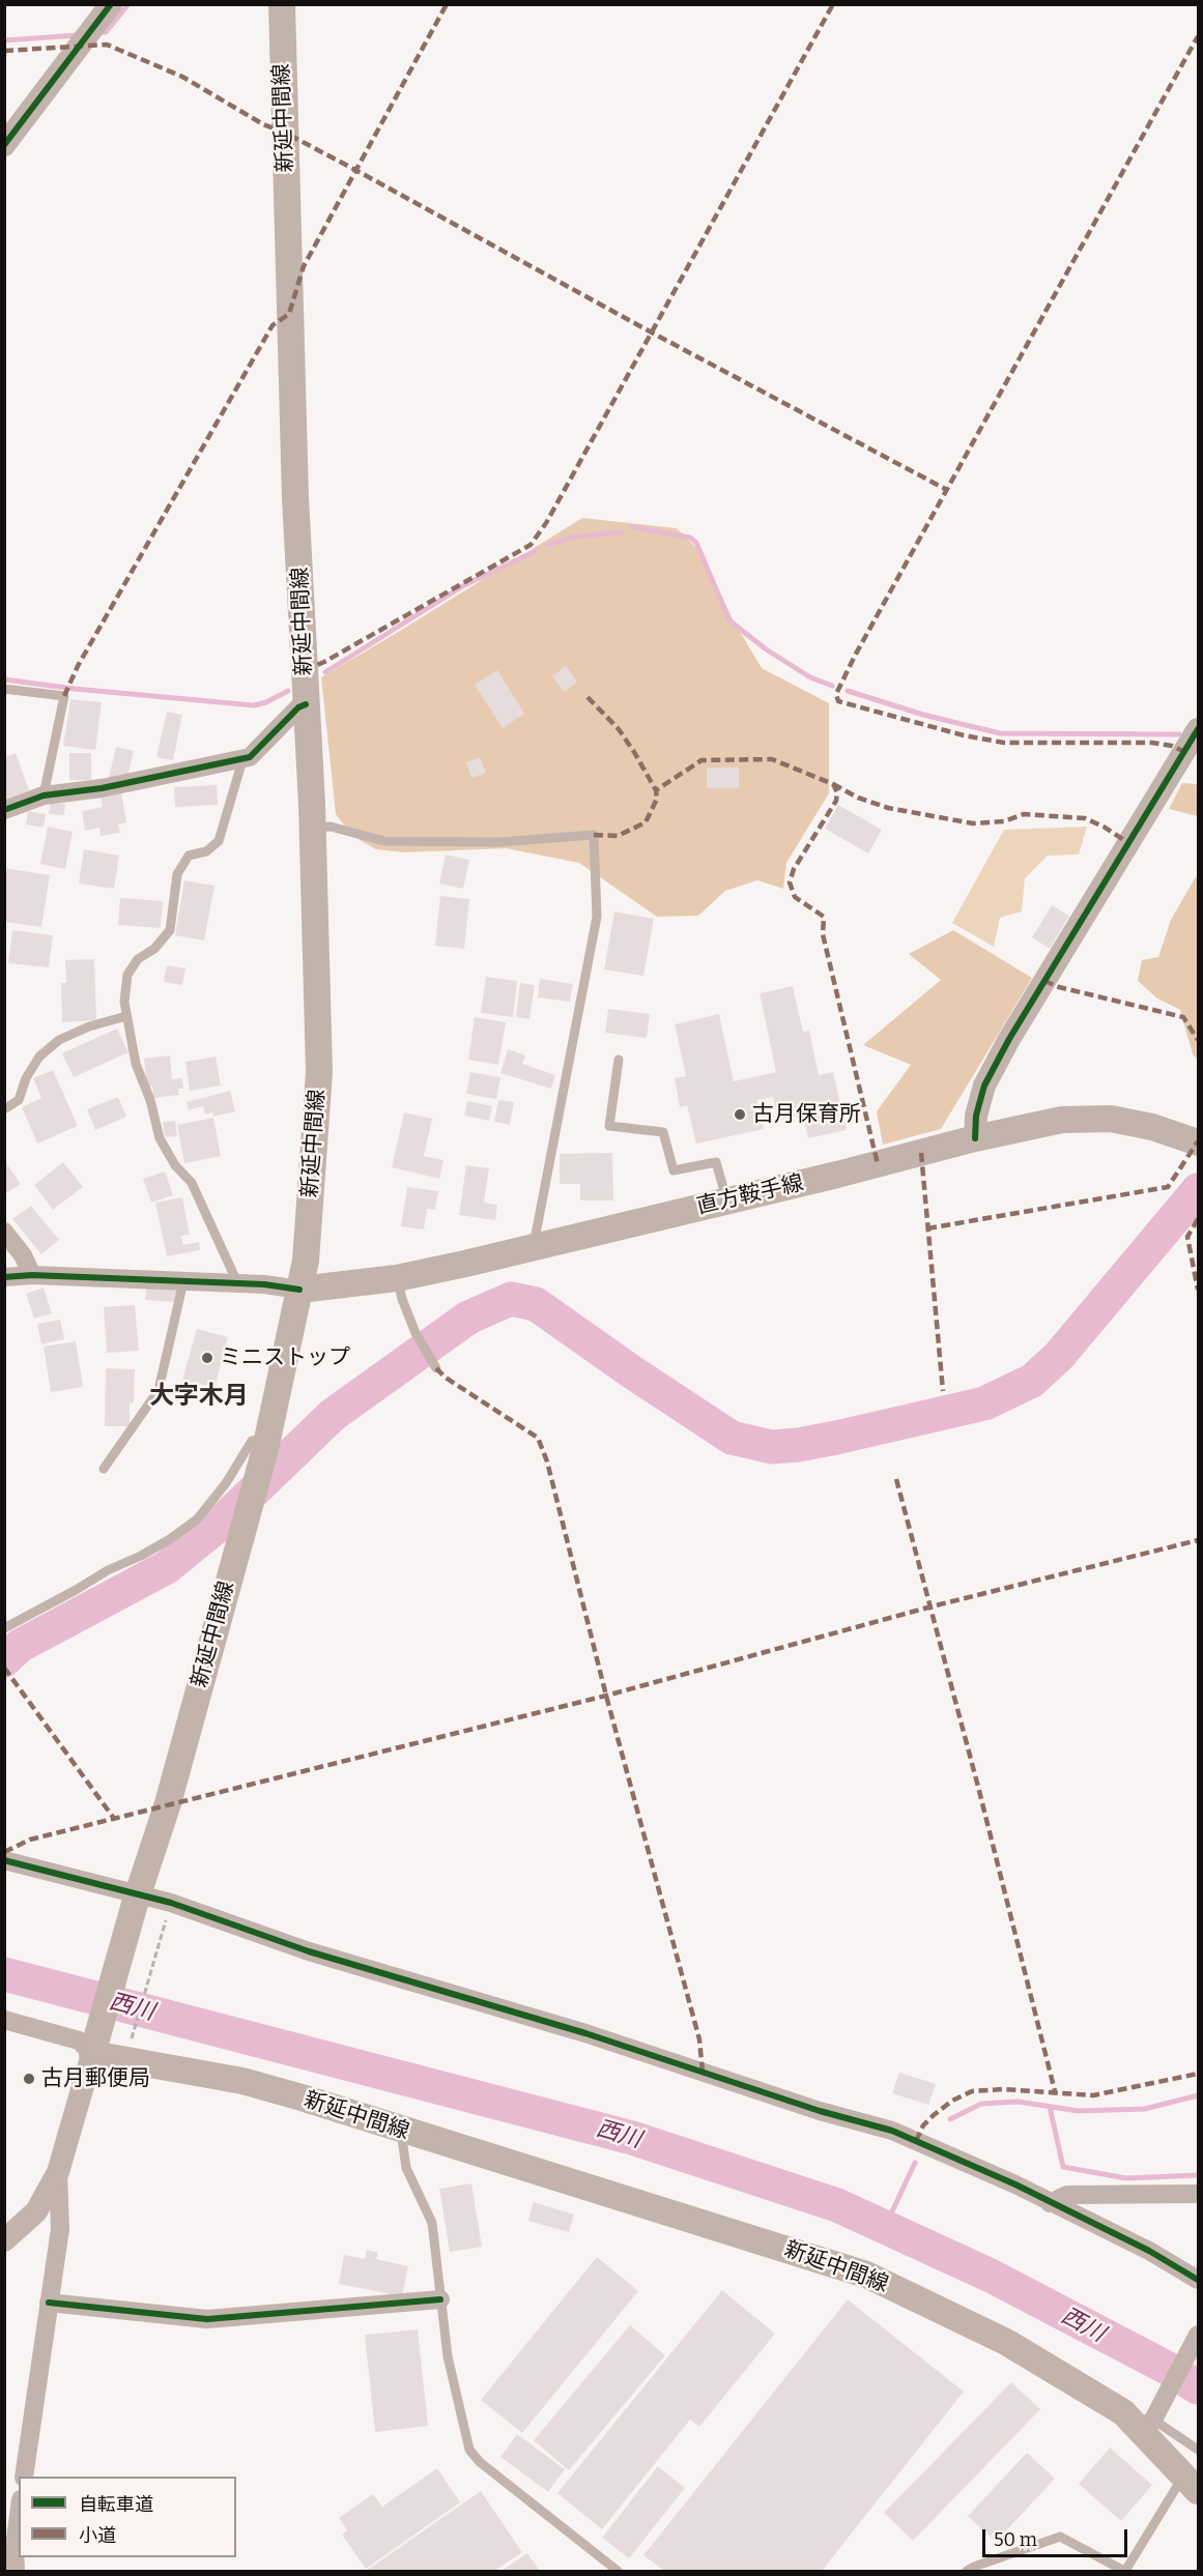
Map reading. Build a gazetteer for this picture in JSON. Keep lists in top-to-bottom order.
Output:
{
  "streets": {
    "main road": ["新延中間線", "直方鞍手線"]
  },
  "crossings": [
    ["新延中間線", "直方鞍手線"]
  ],
  "districts": ["大字木月"],
  "water": ["西川"],
  "places": ["古月保育所", "ミニストップ", "古月郵便局"],
  "legend": ["自転車道", "小道"],
  "scale_bar": "50 m"
}
